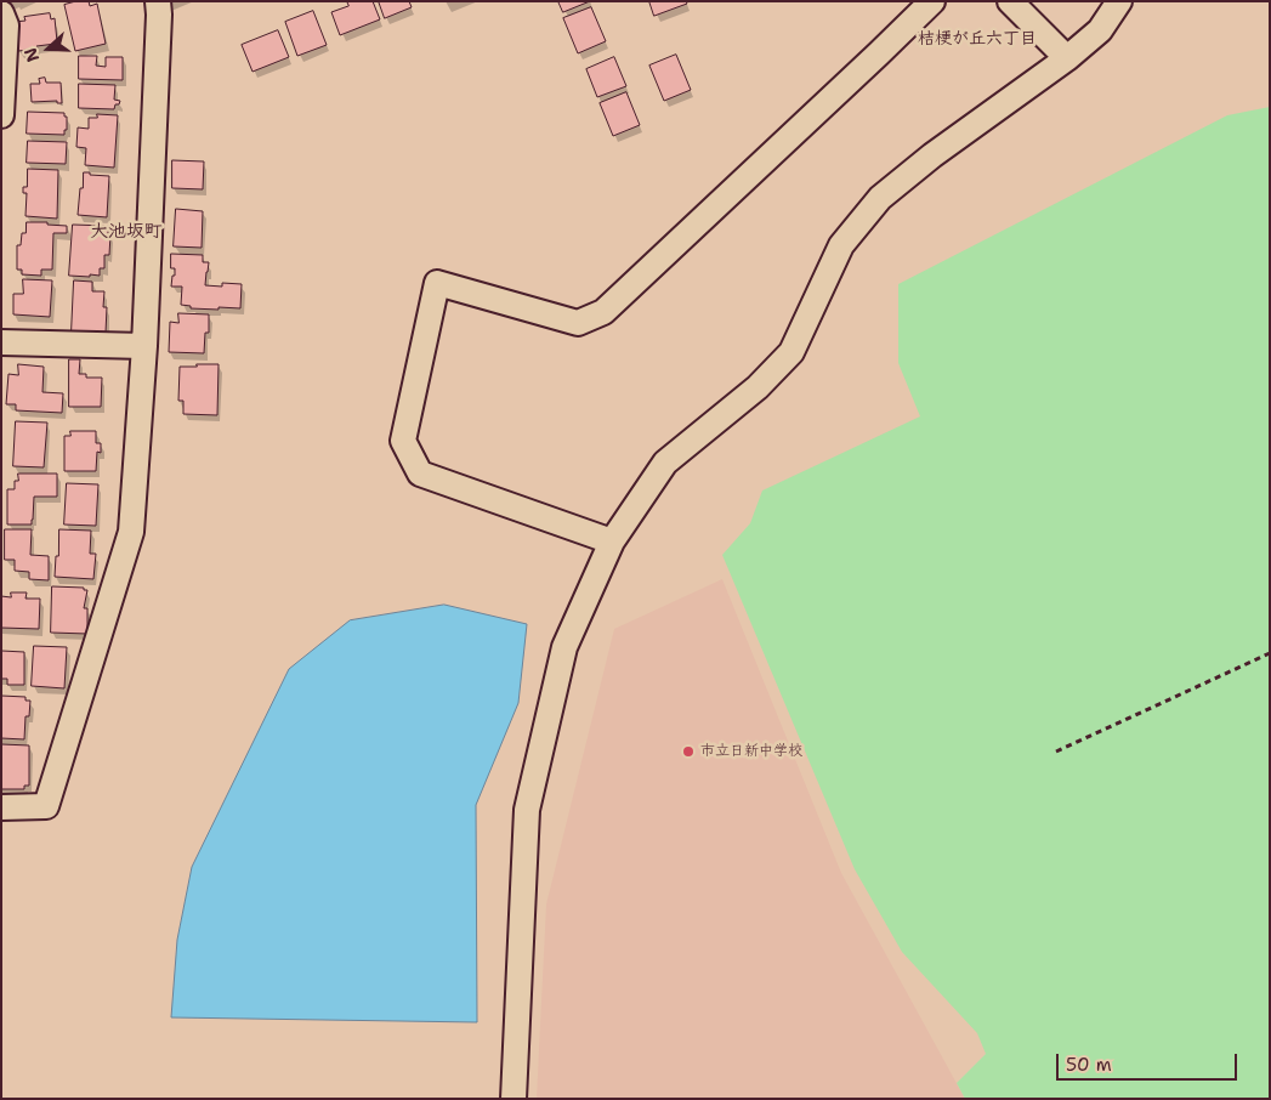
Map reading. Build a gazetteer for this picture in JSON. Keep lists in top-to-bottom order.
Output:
{
  "districts": ["桔梗が丘六丁目", "大池坂町"],
  "places": ["市立日新中学校"],
  "scale_bar": "50 m",
  "north": "left"
}
